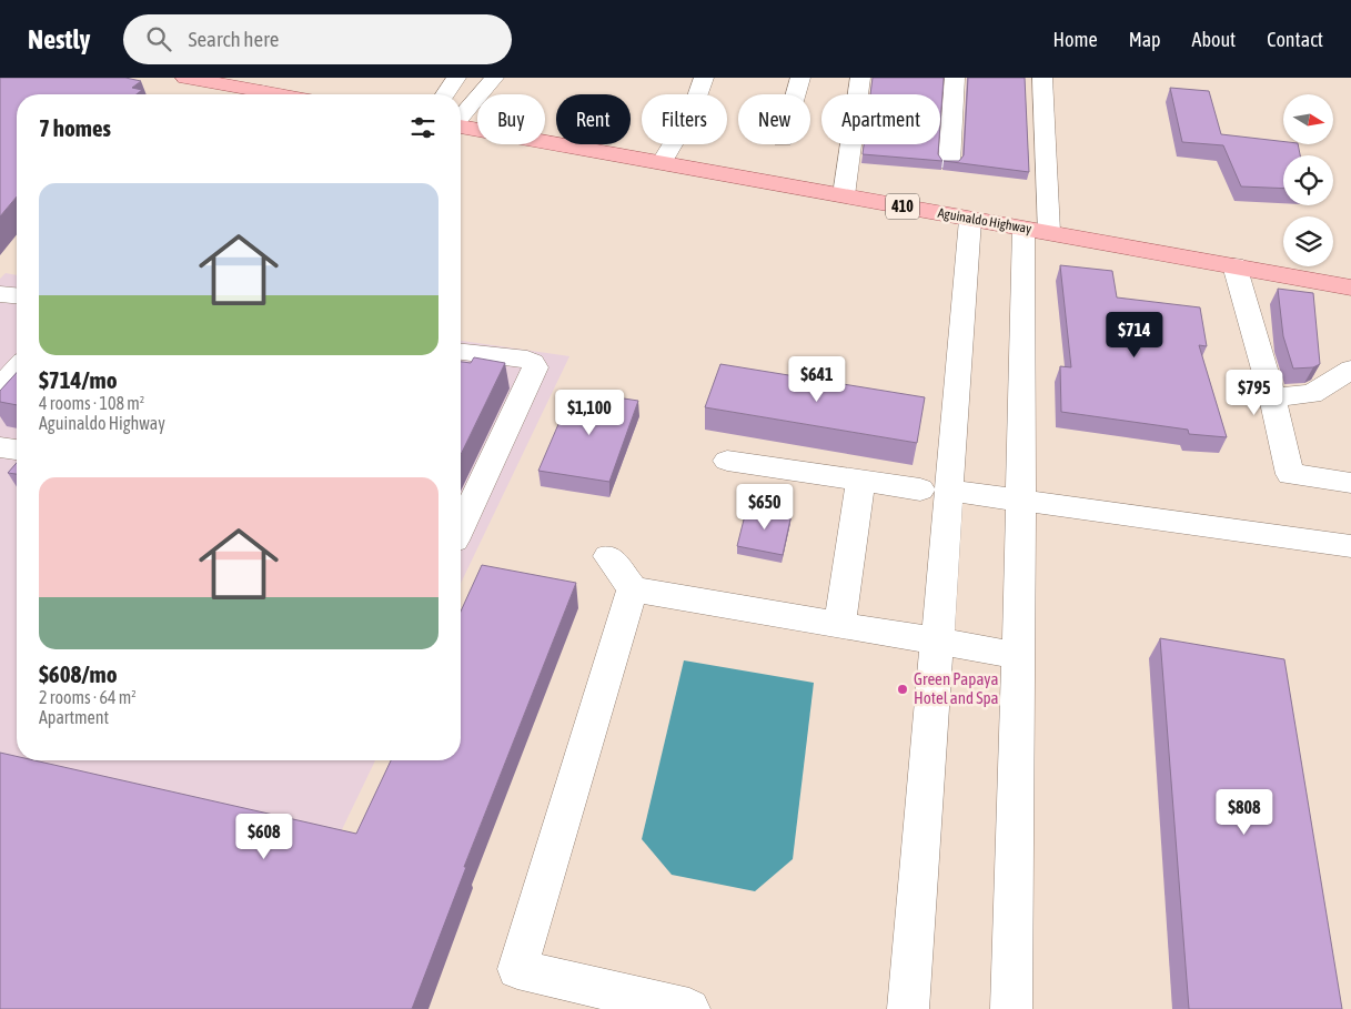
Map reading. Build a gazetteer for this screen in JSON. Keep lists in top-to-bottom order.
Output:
{
  "streets": {
    "main road": ["410", "Aguinaldo Highway"]
  },
  "places": ["Green Papaya Hotel and Spa"],
  "north": "right",
  "page": {
    "header": "Nestly",
    "search": "Search here",
    "nav": [
      "Home",
      "Map",
      "About",
      "Contact"
    ],
    "chip": [
      "Buy",
      "Rent",
      "Filters",
      "New",
      "Apartment"
    ],
    "heading": "7 homes",
    "list": [
      {
        "name": "$714/mo",
        "note": "4 rooms · 108 m² · Aguinaldo Highway"
      },
      {
        "name": "$608/mo",
        "note": "2 rooms · 64 m² · Apartment"
      }
    ],
    "price": [
      "$714",
      "$641",
      "$795",
      "$1,100",
      "$650",
      "$808",
      "$608"
    ]
  }
}
